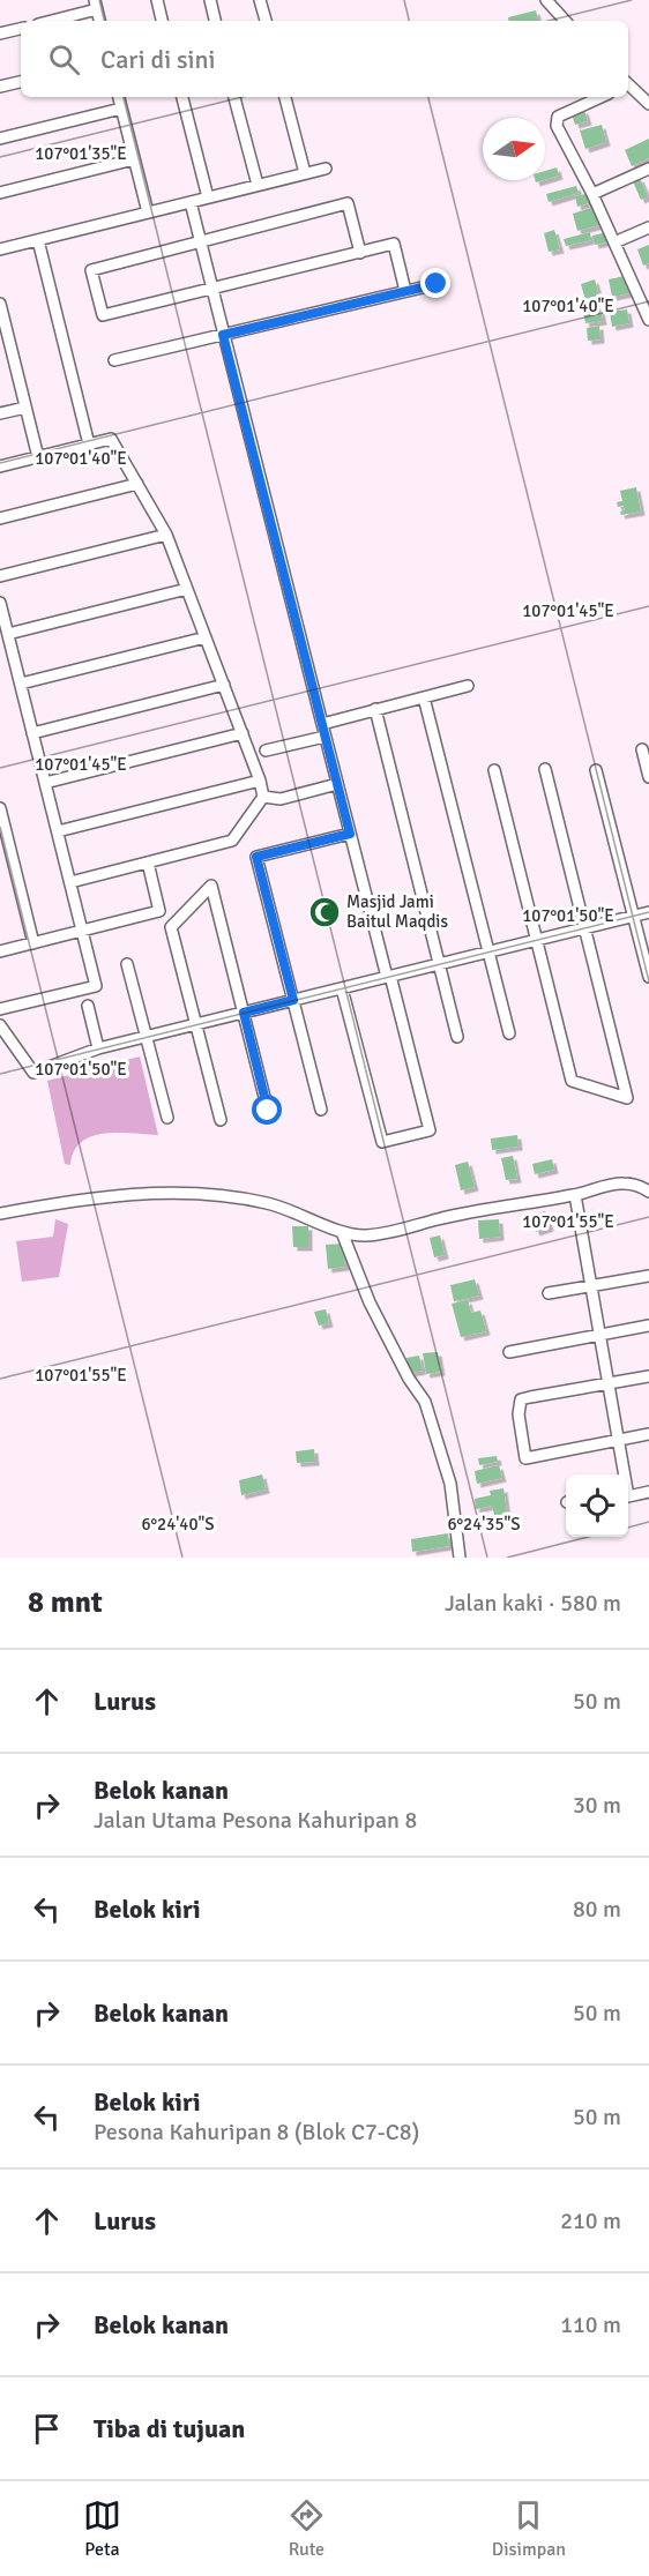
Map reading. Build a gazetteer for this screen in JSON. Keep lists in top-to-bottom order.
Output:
{
  "places": {
    "mosque": ["Masjid Jami Baitul Maqdis"]
  },
  "north": "right",
  "page": {
    "search": "Cari di sini",
    "heading": ["8 mnt", "Jalan kaki · 580 m"],
    "list": [
      ["Lurus", "50 m"],
      ["Belok kanan", "Jalan Utama Pesona Kahuripan 8", "30 m"],
      ["Belok kiri", "80 m"],
      ["Belok kanan", "50 m"],
      ["Belok kiri", "Pesona Kahuripan 8 (Blok C7-C8)", "50 m"],
      ["Lurus", "210 m"],
      ["Belok kanan", "110 m"],
      "Tiba di tujuan"
    ],
    "nav": ["Peta", "Rute", "Disimpan"]
  },
  "coordinates": [
    "107°01'35\"E",
    "107°01'40\"E",
    "107°01'45\"E",
    "107°01'50\"E",
    "107°01'55\"E",
    "6°24'40\"S",
    "6°24'35\"S"
  ]
}
